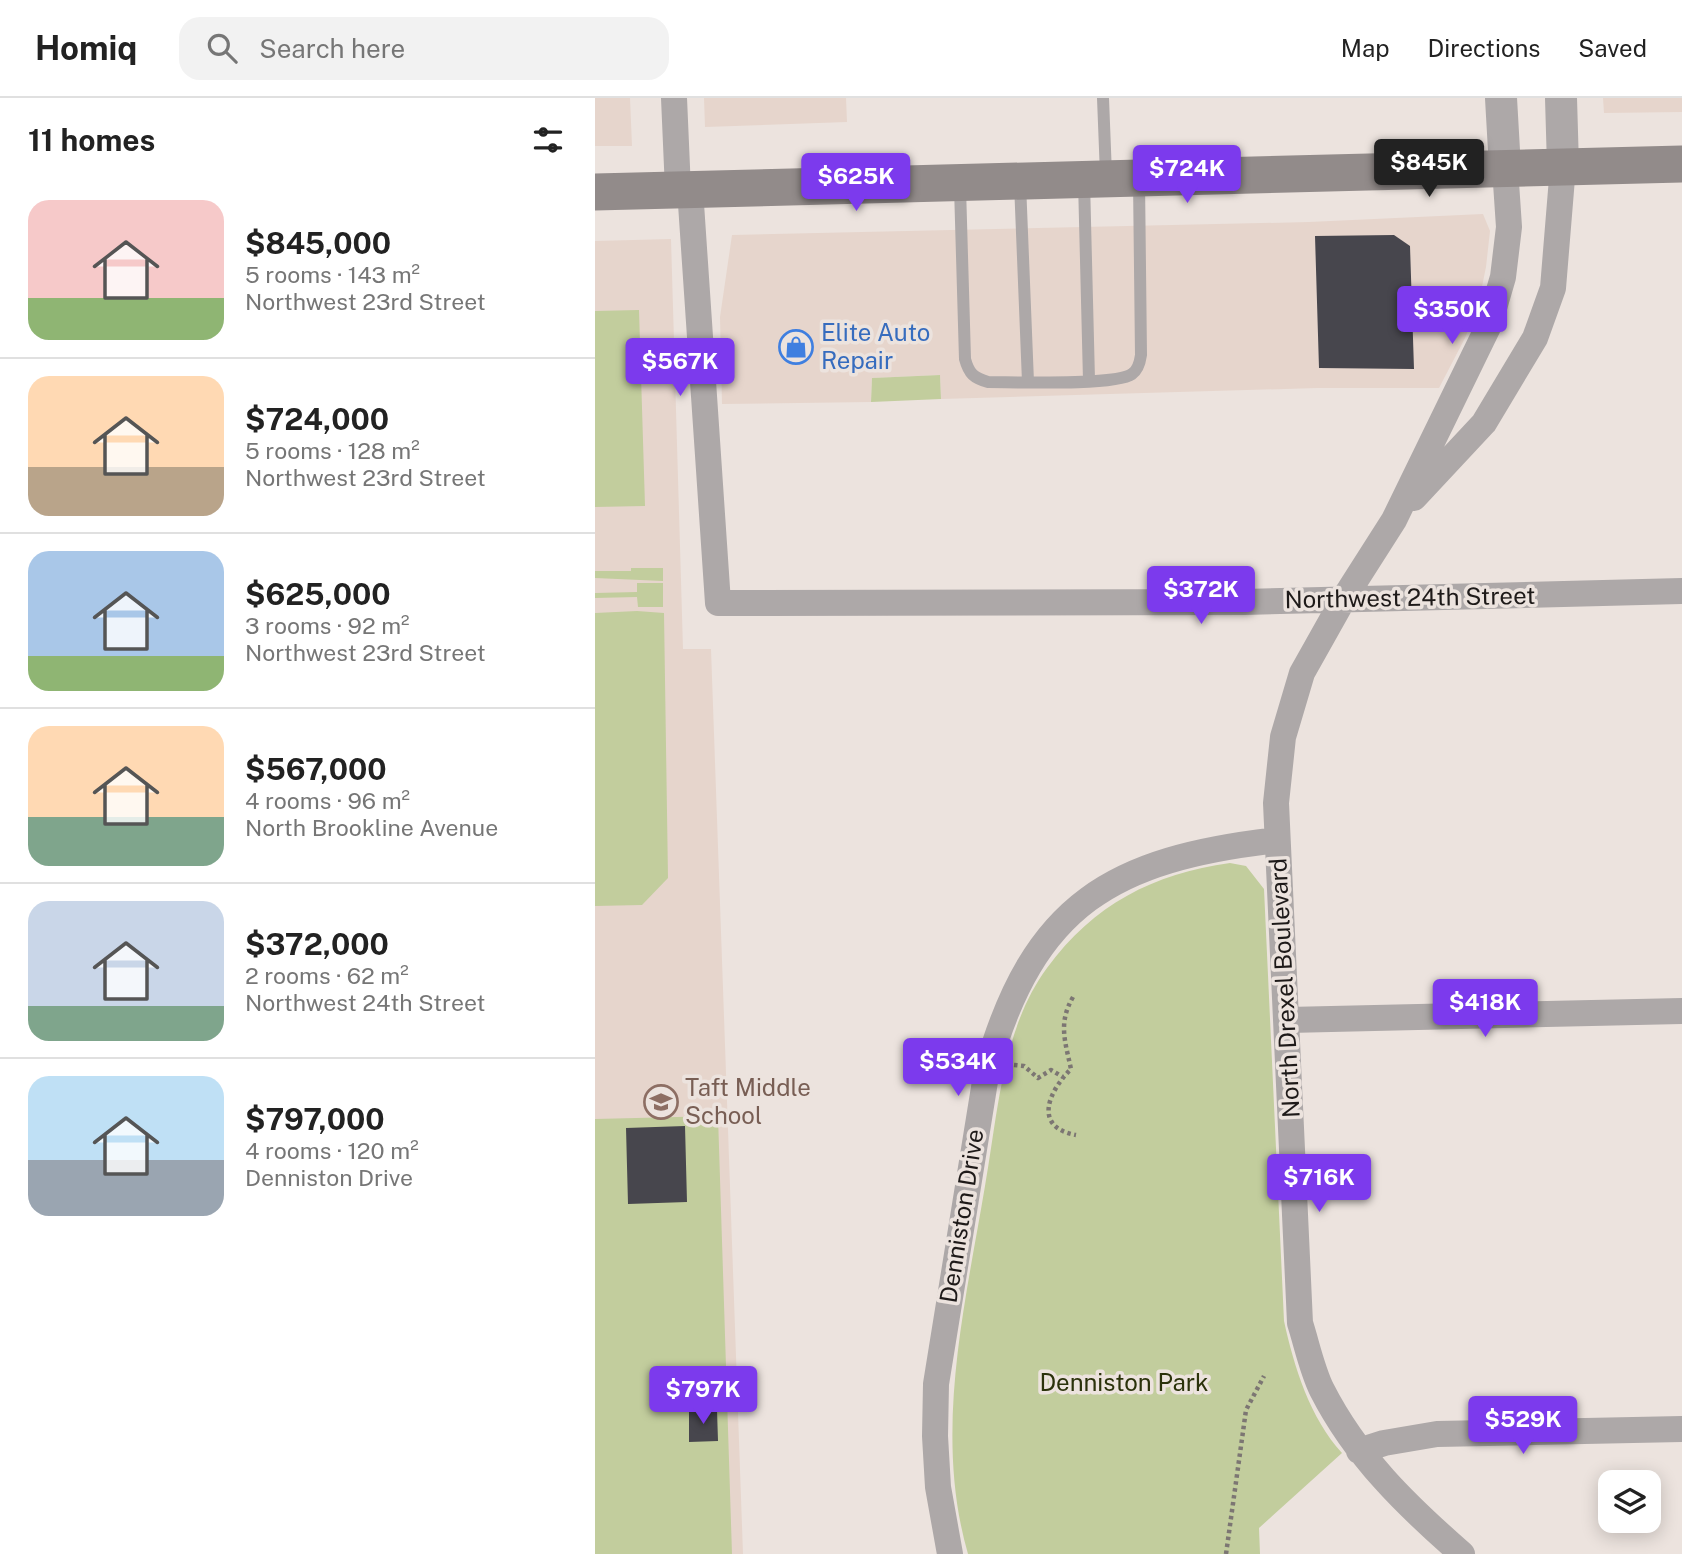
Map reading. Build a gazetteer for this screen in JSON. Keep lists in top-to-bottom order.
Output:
{
  "streets": {
    "street": ["Northwest 24th Street", "North Drexel Boulevard", "Denniston Drive"]
  },
  "crossings": [
    ["Northwest 24th Street", "North Drexel Boulevard"],
    ["North Drexel Boulevard", "Denniston Drive"]
  ],
  "parks": ["Denniston Park"],
  "places": {
    "shop": ["Elite Auto Repair"],
    "school or university": ["Taft Middle School"]
  },
  "page": {
    "header": "Homiq",
    "search": "Search here",
    "nav": ["Map", "Directions", "Saved"],
    "heading": "11 homes",
    "price": [
      "$845K",
      "$724K",
      "$625K",
      "$350K",
      "$567K",
      "$372K",
      "$418K",
      "$534K",
      "$716K",
      "$797K",
      "$529K"
    ],
    "list": [
      {
        "name": "$845,000",
        "note": "5 rooms · 143 m² · Northwest 23rd Street"
      },
      {
        "name": "$724,000",
        "note": "5 rooms · 128 m² · Northwest 23rd Street"
      },
      {
        "name": "$625,000",
        "note": "3 rooms · 92 m² · Northwest 23rd Street"
      },
      {
        "name": "$567,000",
        "note": "4 rooms · 96 m² · North Brookline Avenue"
      },
      {
        "name": "$372,000",
        "note": "2 rooms · 62 m² · Northwest 24th Street"
      },
      {
        "name": "$797,000",
        "note": "4 rooms · 120 m² · Denniston Drive"
      }
    ]
  }
}
